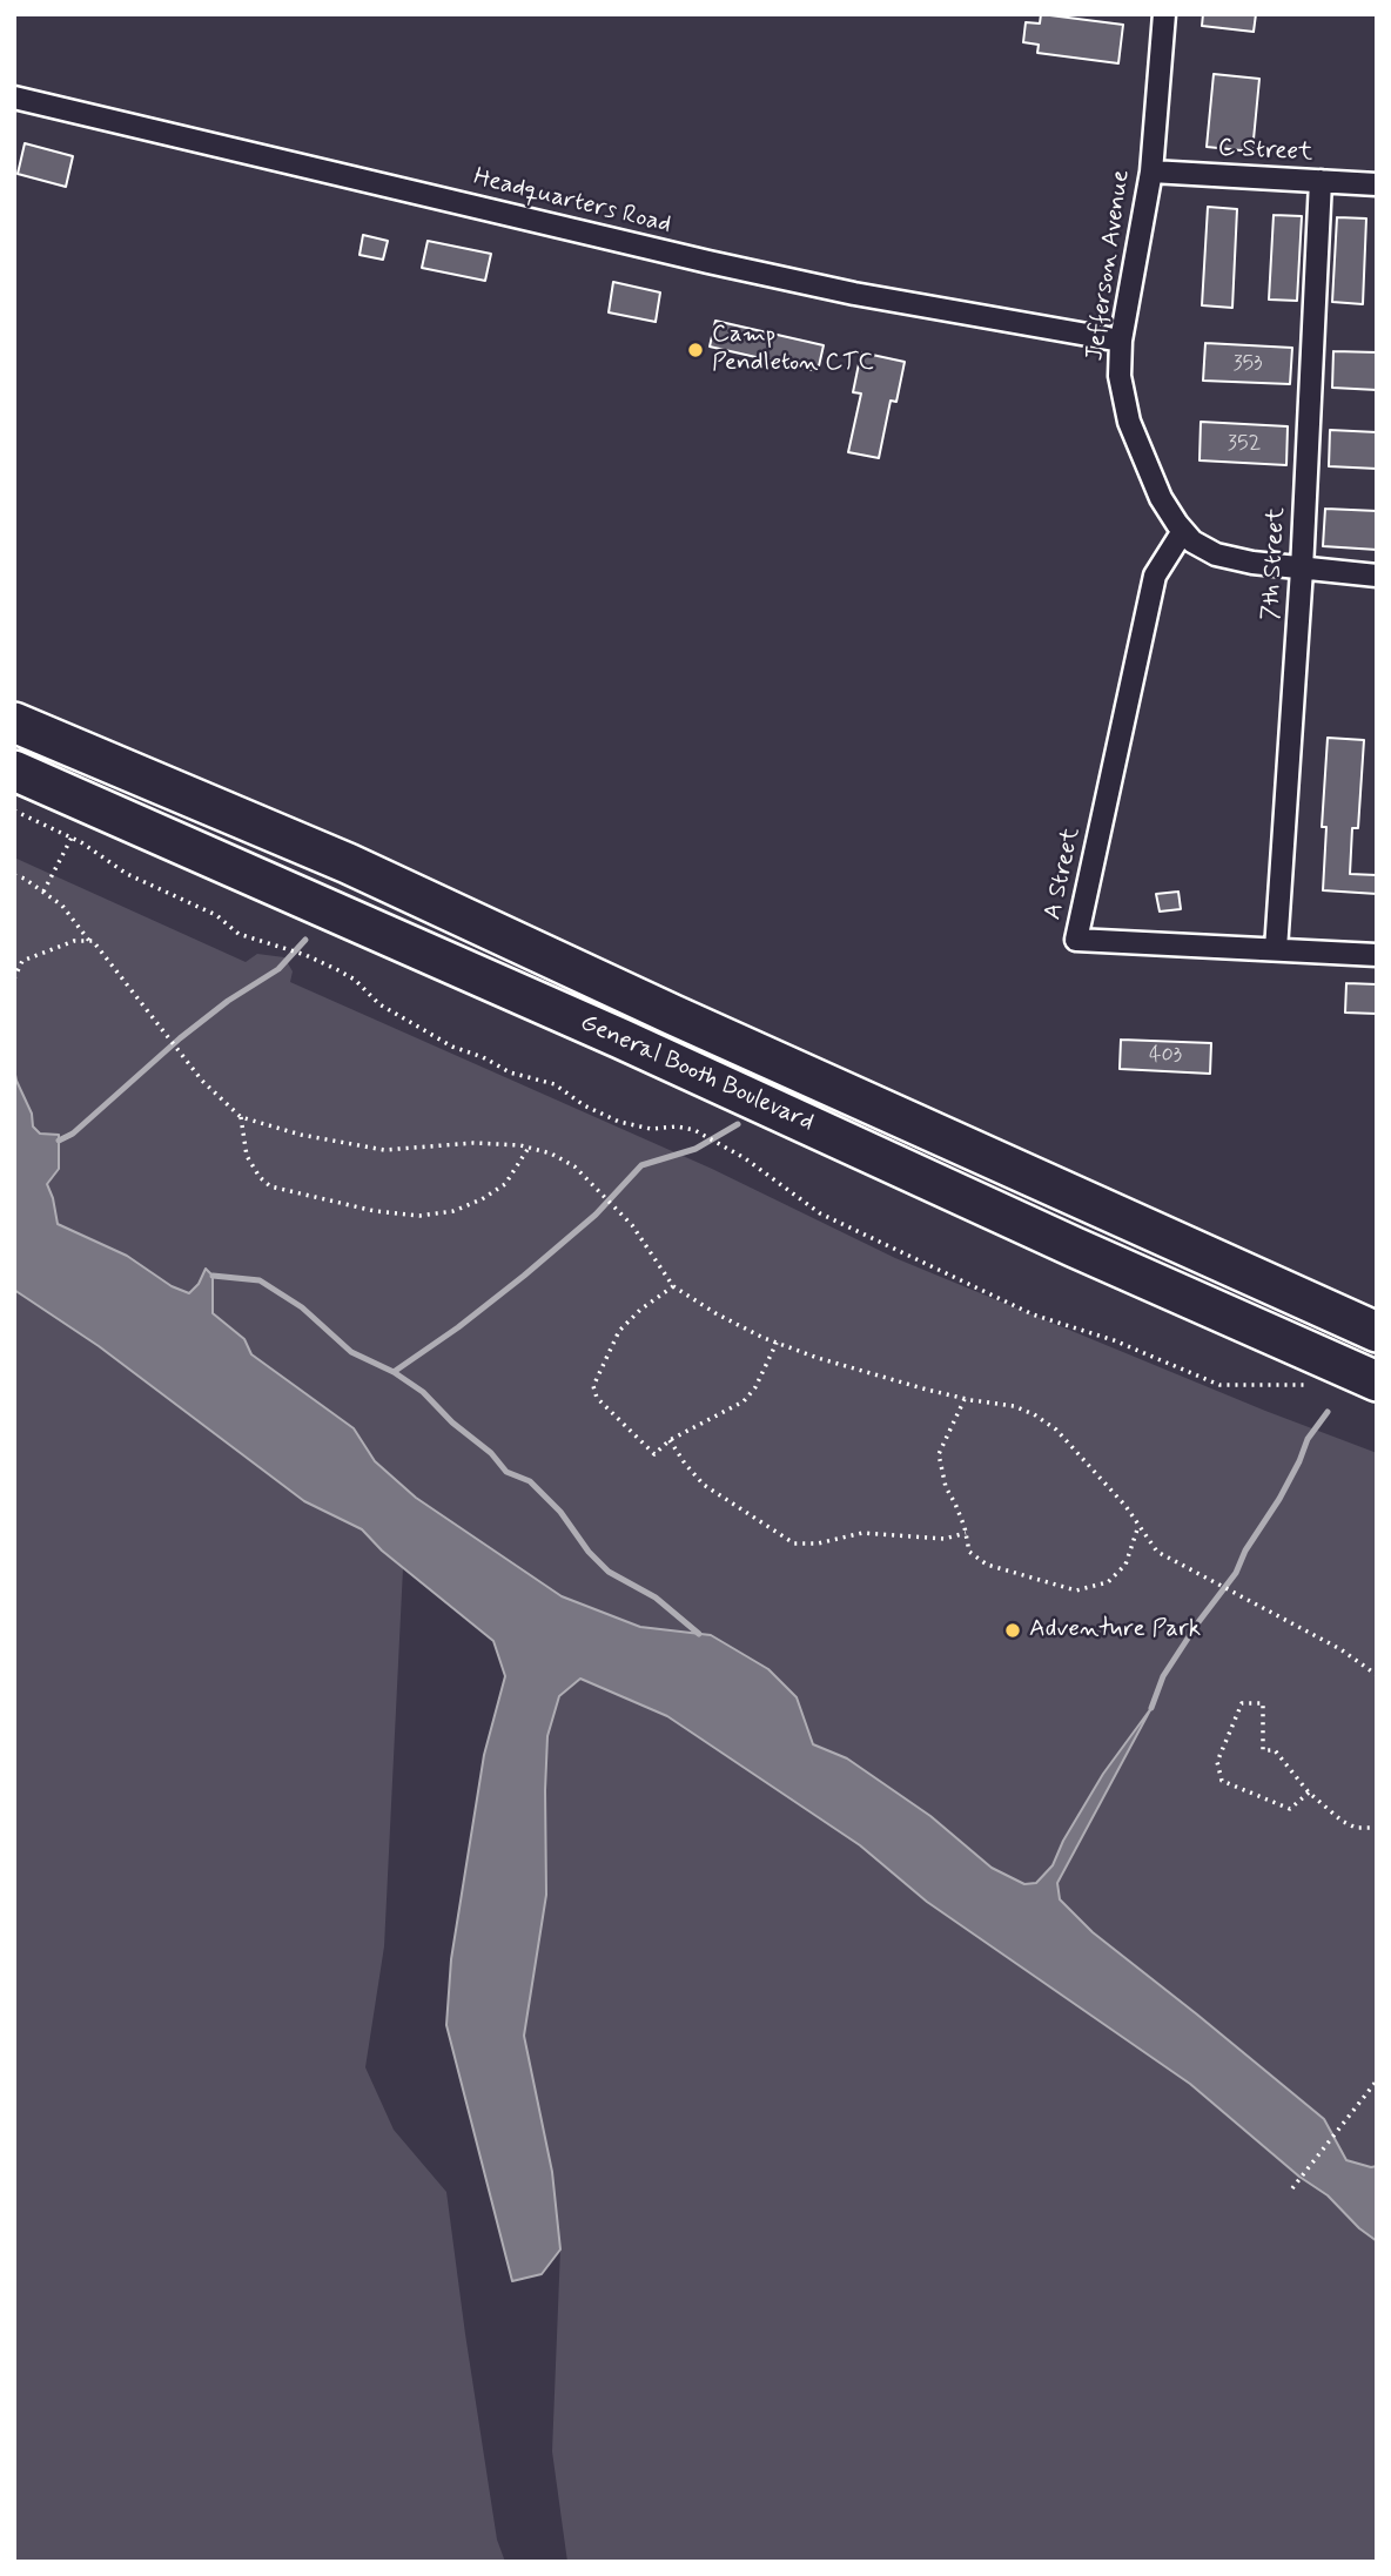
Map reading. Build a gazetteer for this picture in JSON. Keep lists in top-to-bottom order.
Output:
{
  "streets": {
    "highway": ["General Booth Boulevard"],
    "street": [
      "C Street",
      "Headquarters Road",
      "Jefferson Avenue",
      "7th Street",
      "A Street"
    ]
  },
  "crossings": [
    ["C Street", "Jefferson Avenue"],
    ["C Street", "7th Street"],
    ["Headquarters Road", "Jefferson Avenue"],
    ["Jefferson Avenue", "7th Street"],
    ["Jefferson Avenue", "A Street"],
    ["7th Street", "A Street"]
  ],
  "places": ["Camp Pendleton CTC", "Adventure Park"],
  "house_numbers": ["353", "352", "403"]
}
